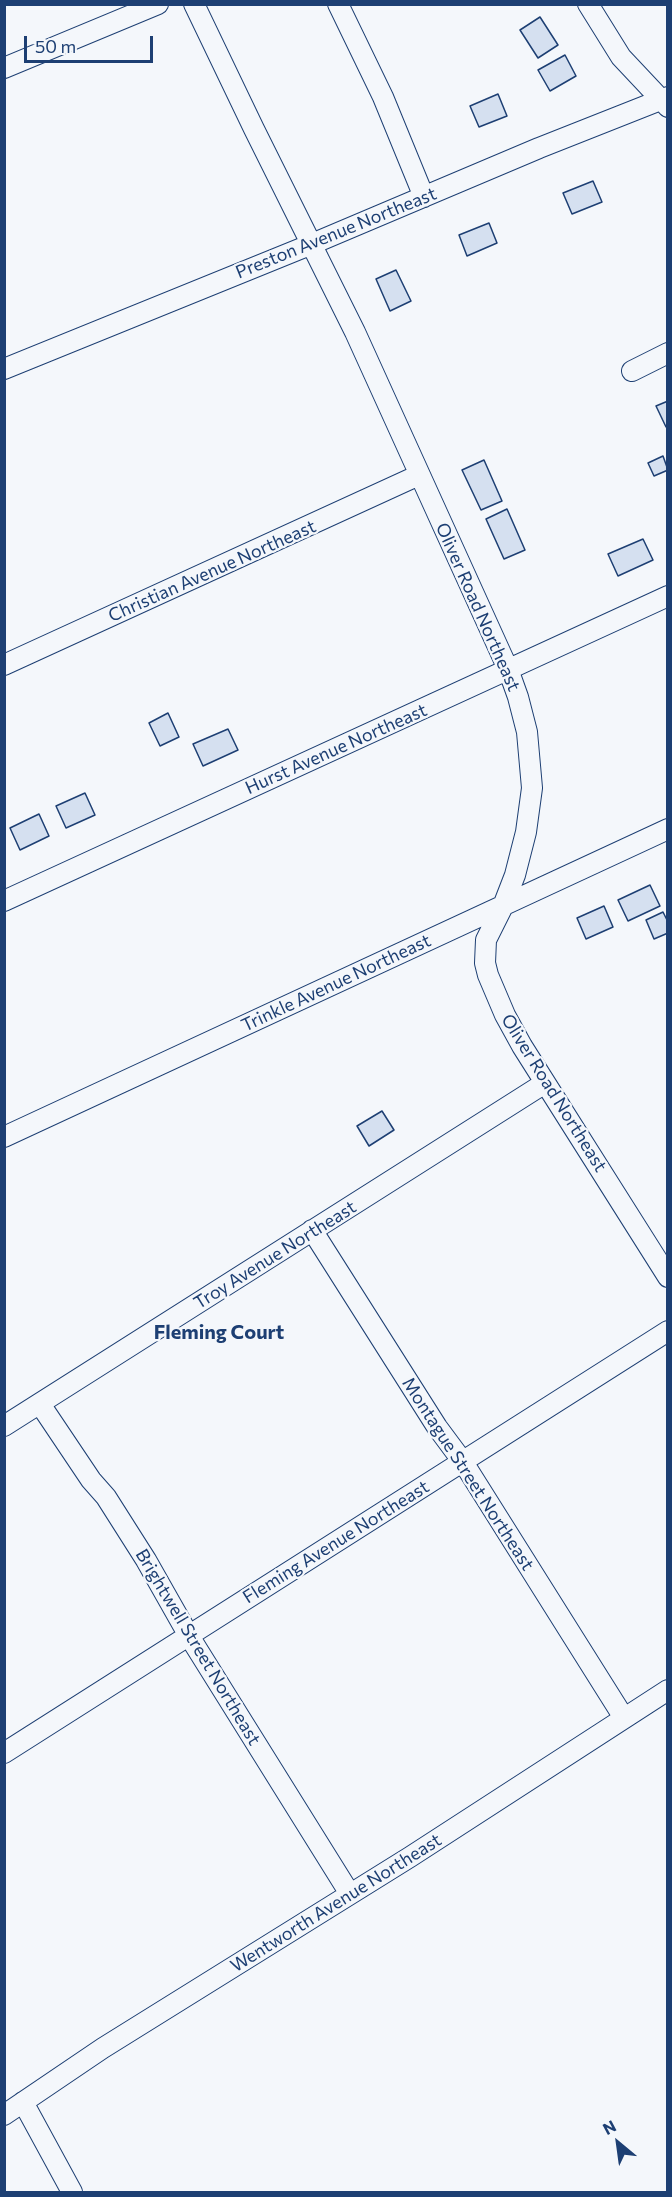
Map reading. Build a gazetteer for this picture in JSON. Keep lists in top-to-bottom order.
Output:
{
  "streets": {
    "street": [
      "Preston Avenue Northeast",
      "Christian Avenue Northeast",
      "Oliver Road Northeast",
      "Hurst Avenue Northeast",
      "Trinkle Avenue Northeast",
      "Troy Avenue Northeast",
      "Montague Street Northeast",
      "Fleming Avenue Northeast",
      "Brightwell Street Northeast",
      "Wentworth Avenue Northeast"
    ]
  },
  "crossings": [
    ["Preston Avenue Northeast", "Oliver Road Northeast"],
    ["Christian Avenue Northeast", "Oliver Road Northeast"],
    ["Oliver Road Northeast", "Hurst Avenue Northeast"],
    ["Oliver Road Northeast", "Trinkle Avenue Northeast"],
    ["Oliver Road Northeast", "Troy Avenue Northeast"],
    ["Troy Avenue Northeast", "Montague Street Northeast"],
    ["Troy Avenue Northeast", "Brightwell Street Northeast"],
    ["Montague Street Northeast", "Fleming Avenue Northeast"],
    ["Montague Street Northeast", "Wentworth Avenue Northeast"],
    ["Fleming Avenue Northeast", "Brightwell Street Northeast"],
    ["Brightwell Street Northeast", "Wentworth Avenue Northeast"]
  ],
  "districts": ["Fleming Court"],
  "scale_bar": "50 m",
  "north": "top left"
}
